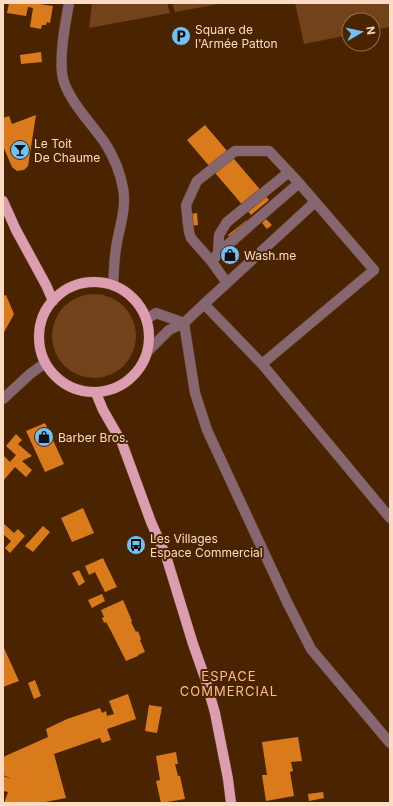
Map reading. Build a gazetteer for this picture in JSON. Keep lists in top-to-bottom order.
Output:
{
  "districts": ["ESPACE COMMERCIAL"],
  "places": {
    "parking": ["Square de l'Armée Patton"],
    "bar": ["Le Toit De Chaume"],
    "shop": ["Wash.me", "Barber Bros."],
    "bus stop": ["Les Villages Espace Commercial"]
  },
  "north": "right"
}
